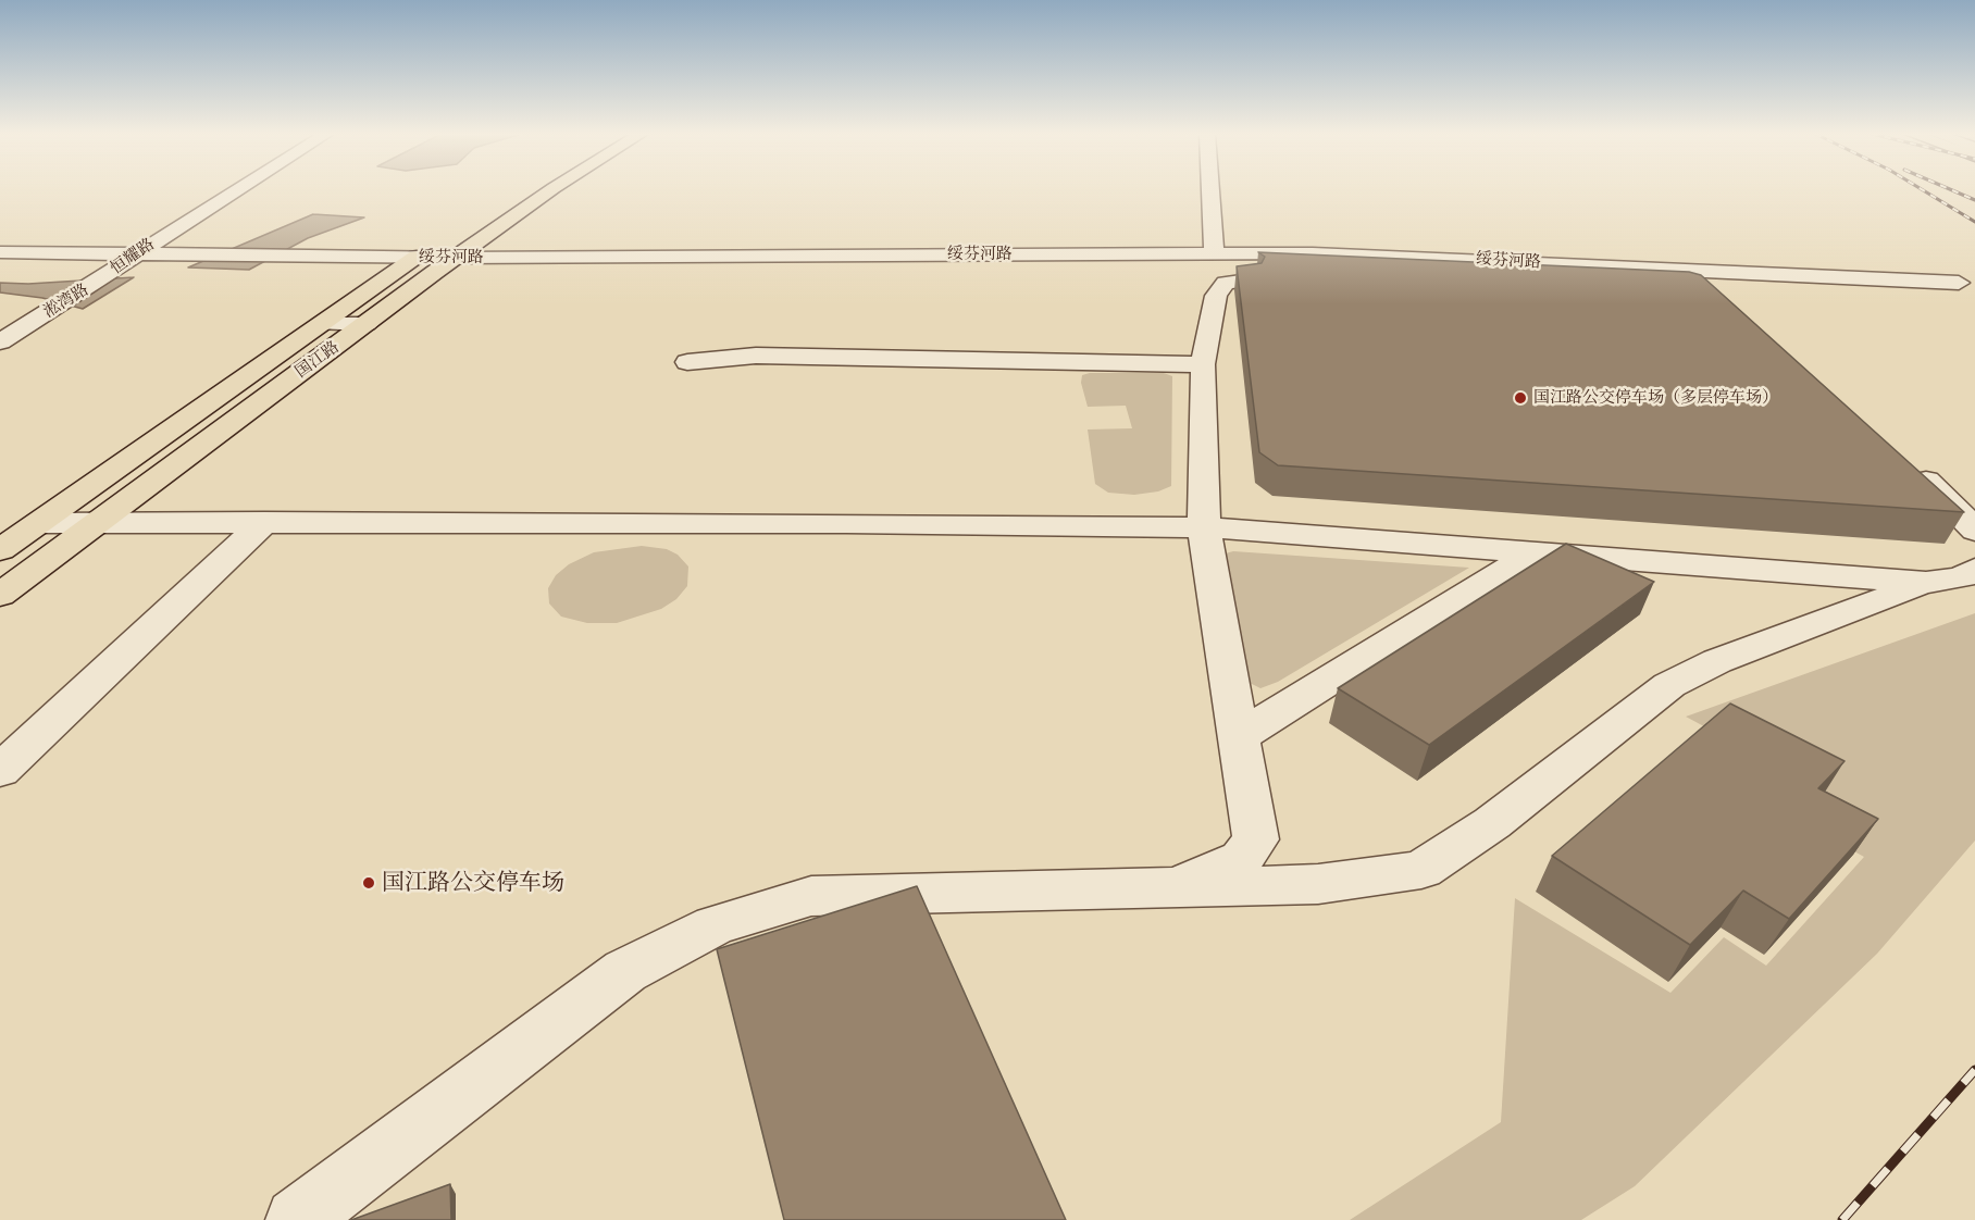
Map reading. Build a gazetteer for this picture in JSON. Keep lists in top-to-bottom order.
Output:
{
  "streets": {
    "main road": ["国江路"],
    "street": ["绥芬河路", "恒耀路", "淞湾路"]
  },
  "crossings": [
    ["绥芬河路", "恒耀路"],
    ["绥芬河路", "国江路"],
    ["恒耀路", "淞湾路"]
  ],
  "places": ["国江路公交停车场（多层停车场）", "国江路公交停车场"]
}
